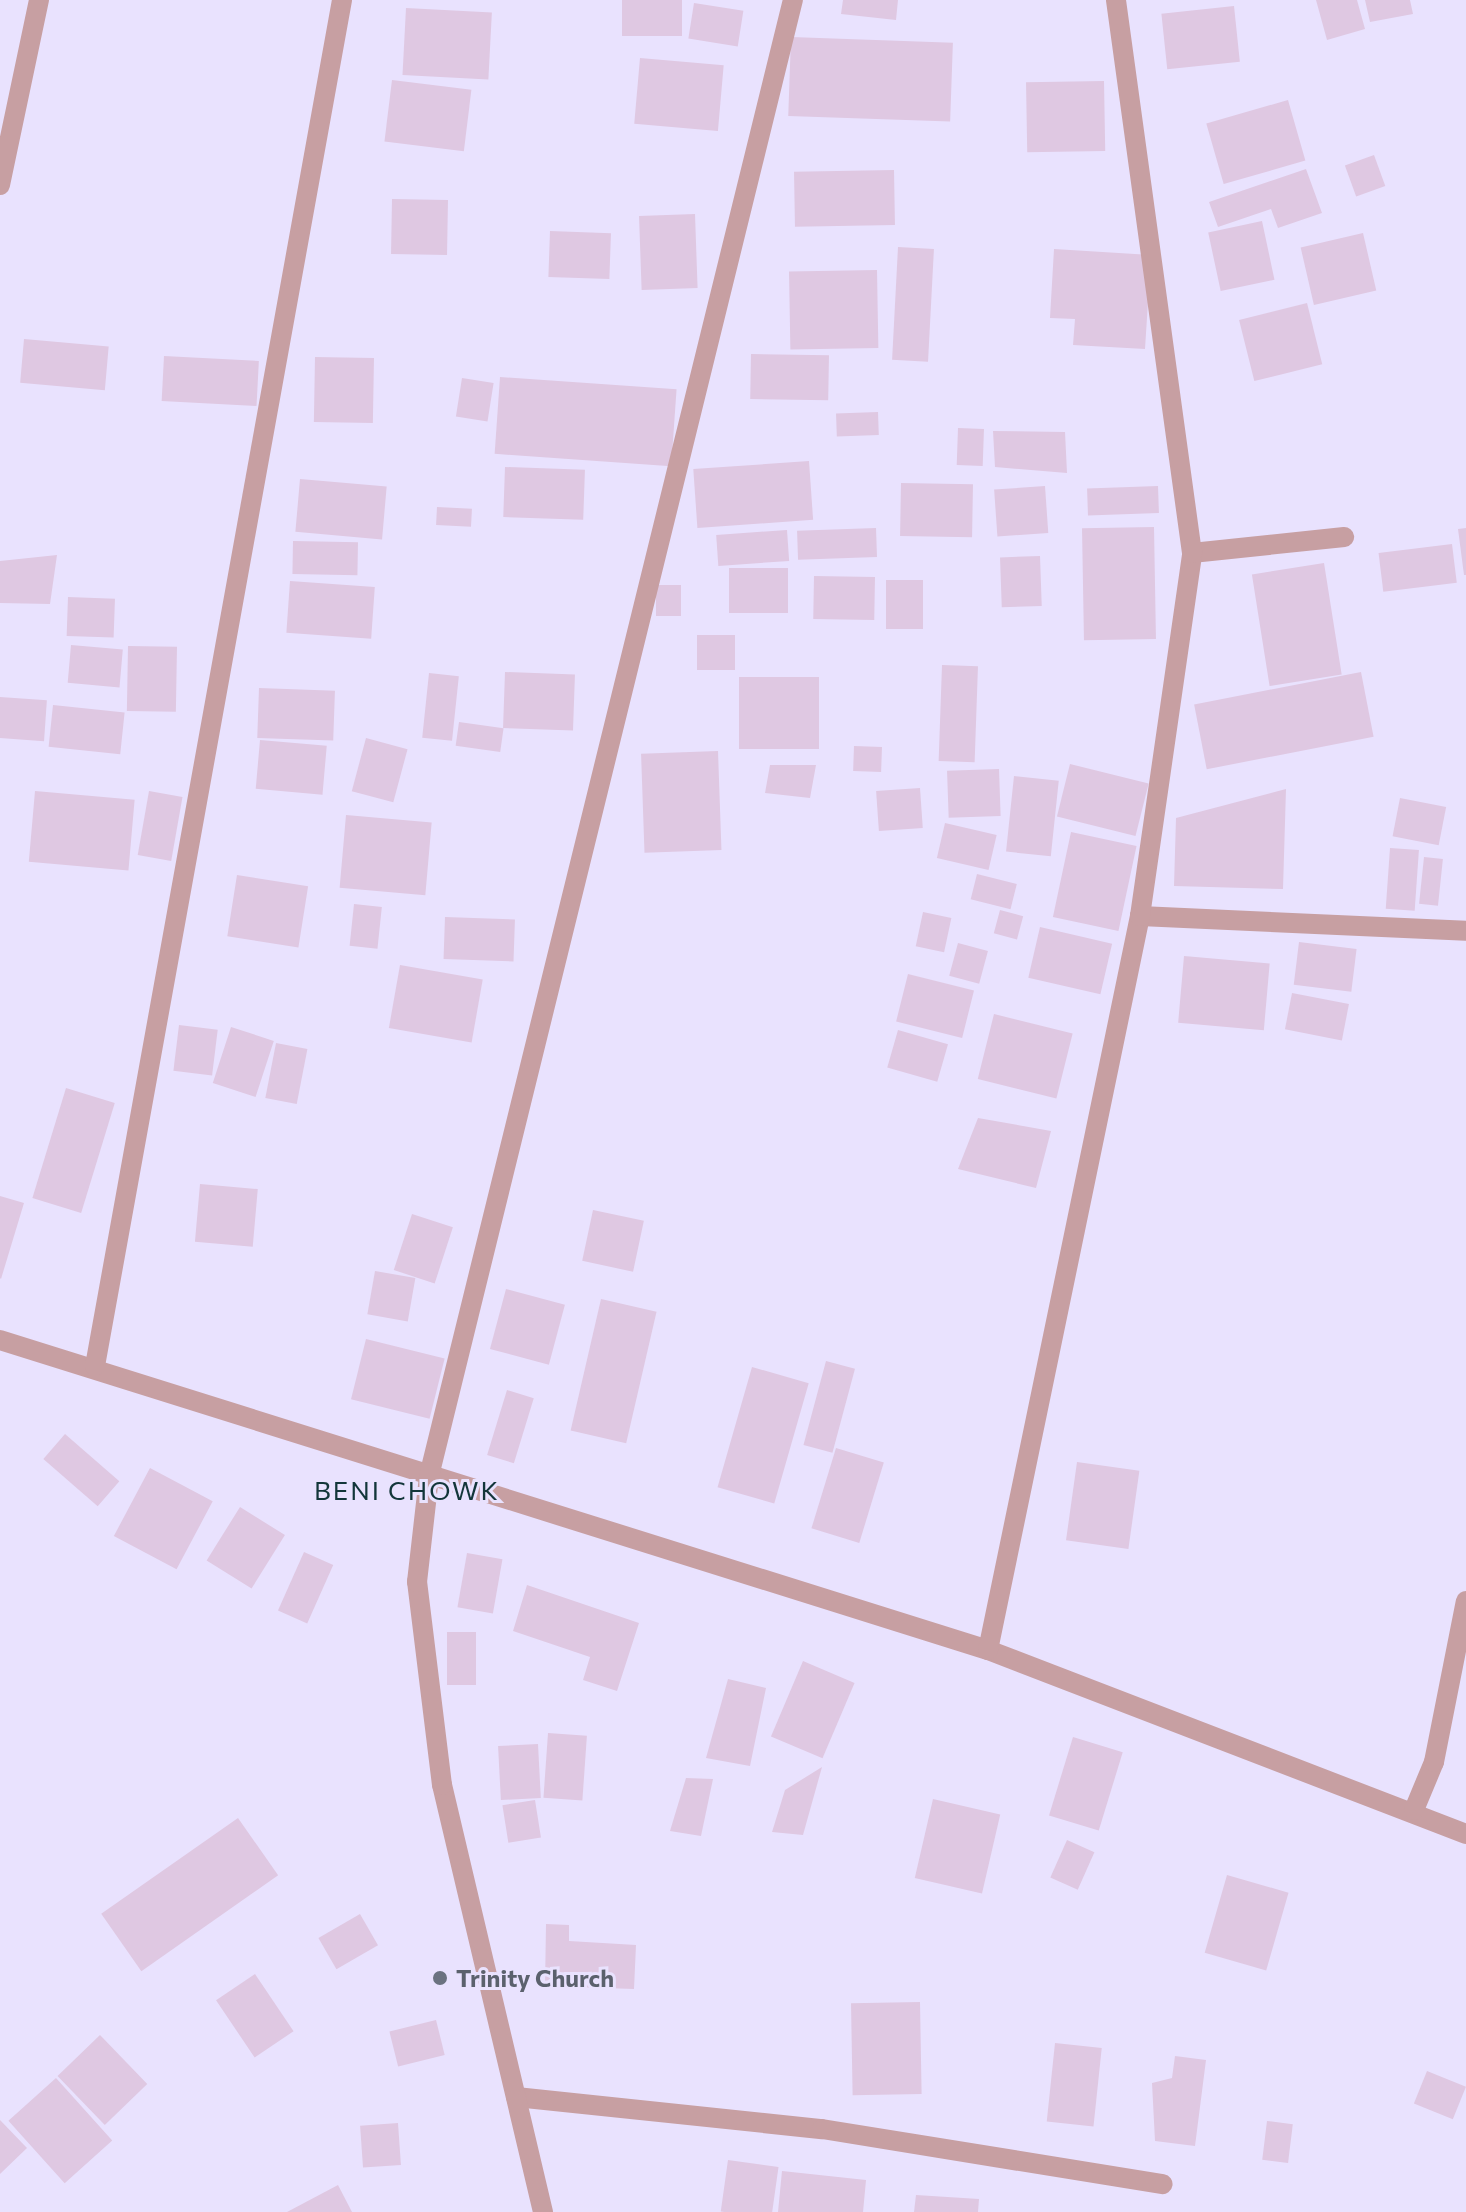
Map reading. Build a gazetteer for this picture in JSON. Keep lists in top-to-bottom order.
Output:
{
  "districts": ["BENI CHOWK"],
  "places": ["Trinity Church"]
}
